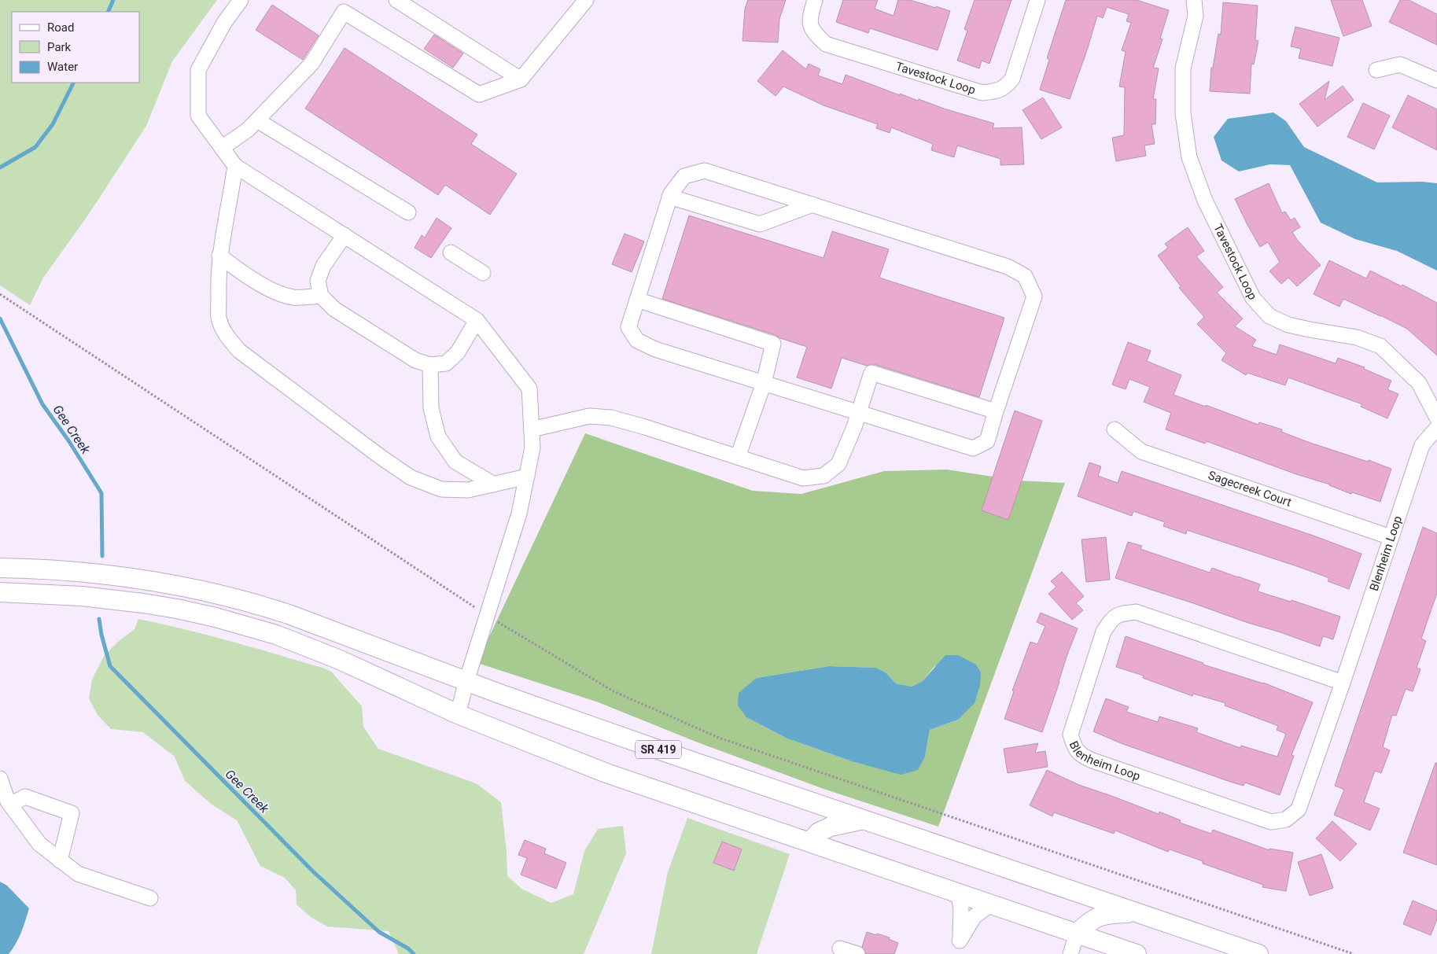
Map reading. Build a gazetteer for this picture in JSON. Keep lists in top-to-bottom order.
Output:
{
  "streets": {
    "main road": ["SR 419"],
    "street": ["Tavestock Loop", "Sagecreek Court", "Blenheim Loop"]
  },
  "crossings": [
    ["Sagecreek Court", "Blenheim Loop"]
  ],
  "water": ["Gee Creek"],
  "legend": ["Road", "Park", "Water"]
}
